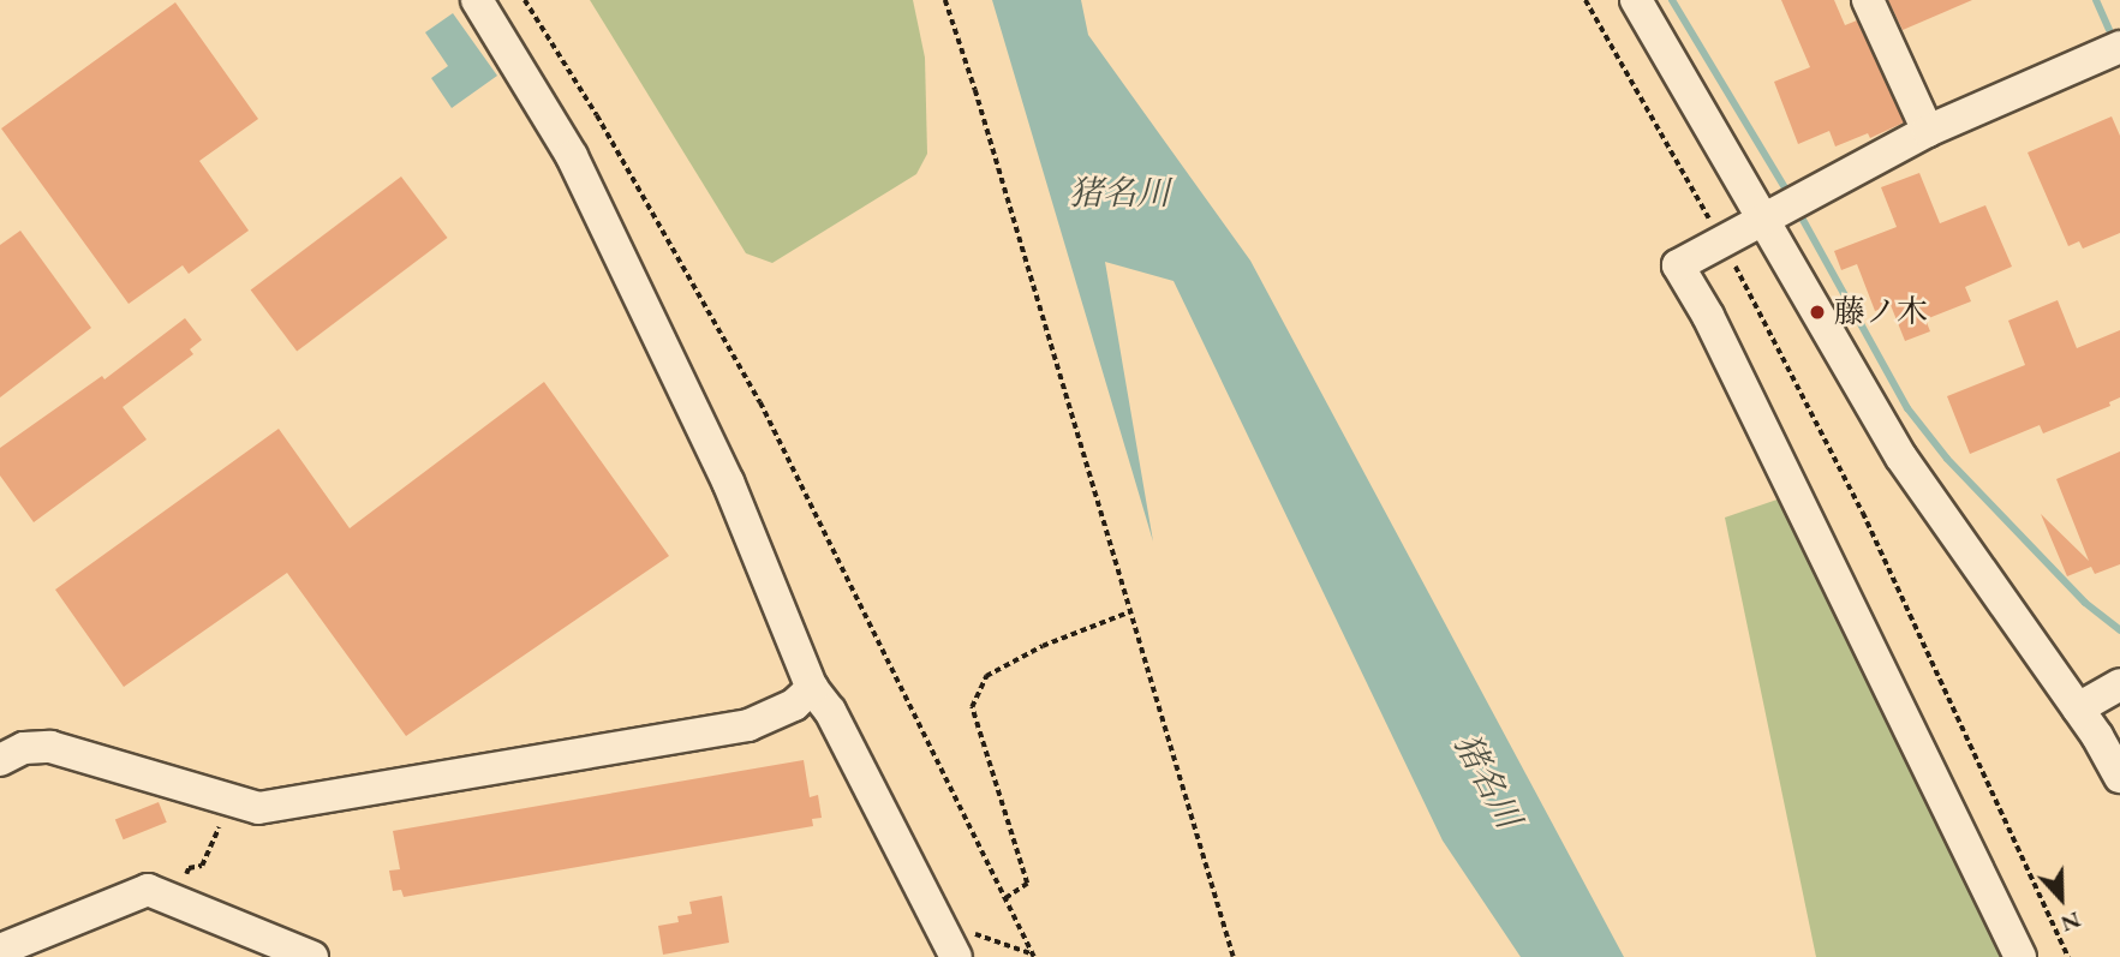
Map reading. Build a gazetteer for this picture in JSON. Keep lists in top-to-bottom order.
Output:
{
  "water": ["猪名川"],
  "places": ["藤ノ木"],
  "north": "bottom"
}
